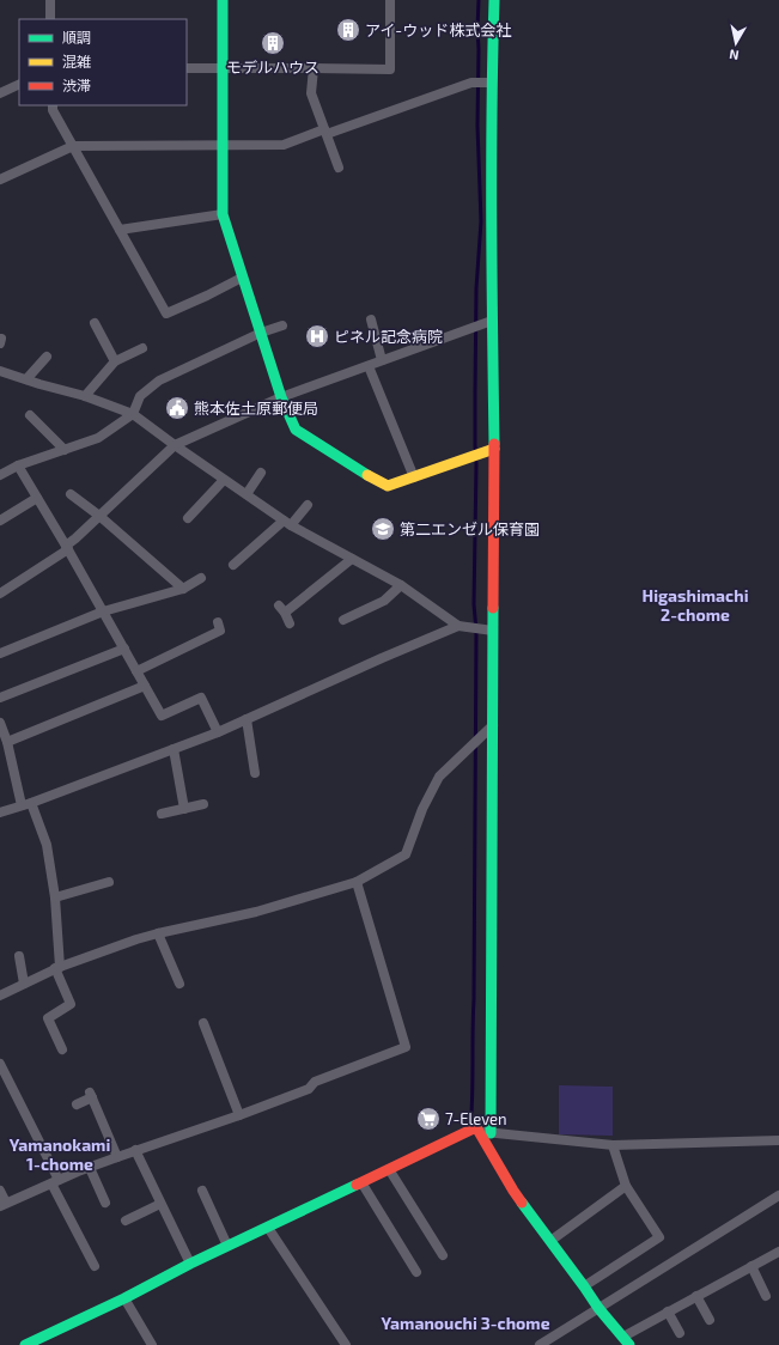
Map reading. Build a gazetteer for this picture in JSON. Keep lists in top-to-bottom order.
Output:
{
  "districts": ["Higashimachi 2-chome", "Yamanokami 1-chome", "Yamanouchi 3-chome"],
  "places": {
    "building": ["アイ-ウッド株式会社", "モデルハウス"],
    "hospital": ["ピネル記念病院"],
    "public building": ["熊本佐土原郵便局"],
    "school or university": ["第二エンゼル保育園"],
    "supermarket": ["7-Eleven"]
  },
  "legend": ["順調", "混雑", "渋滞"],
  "north": "bottom"
}
